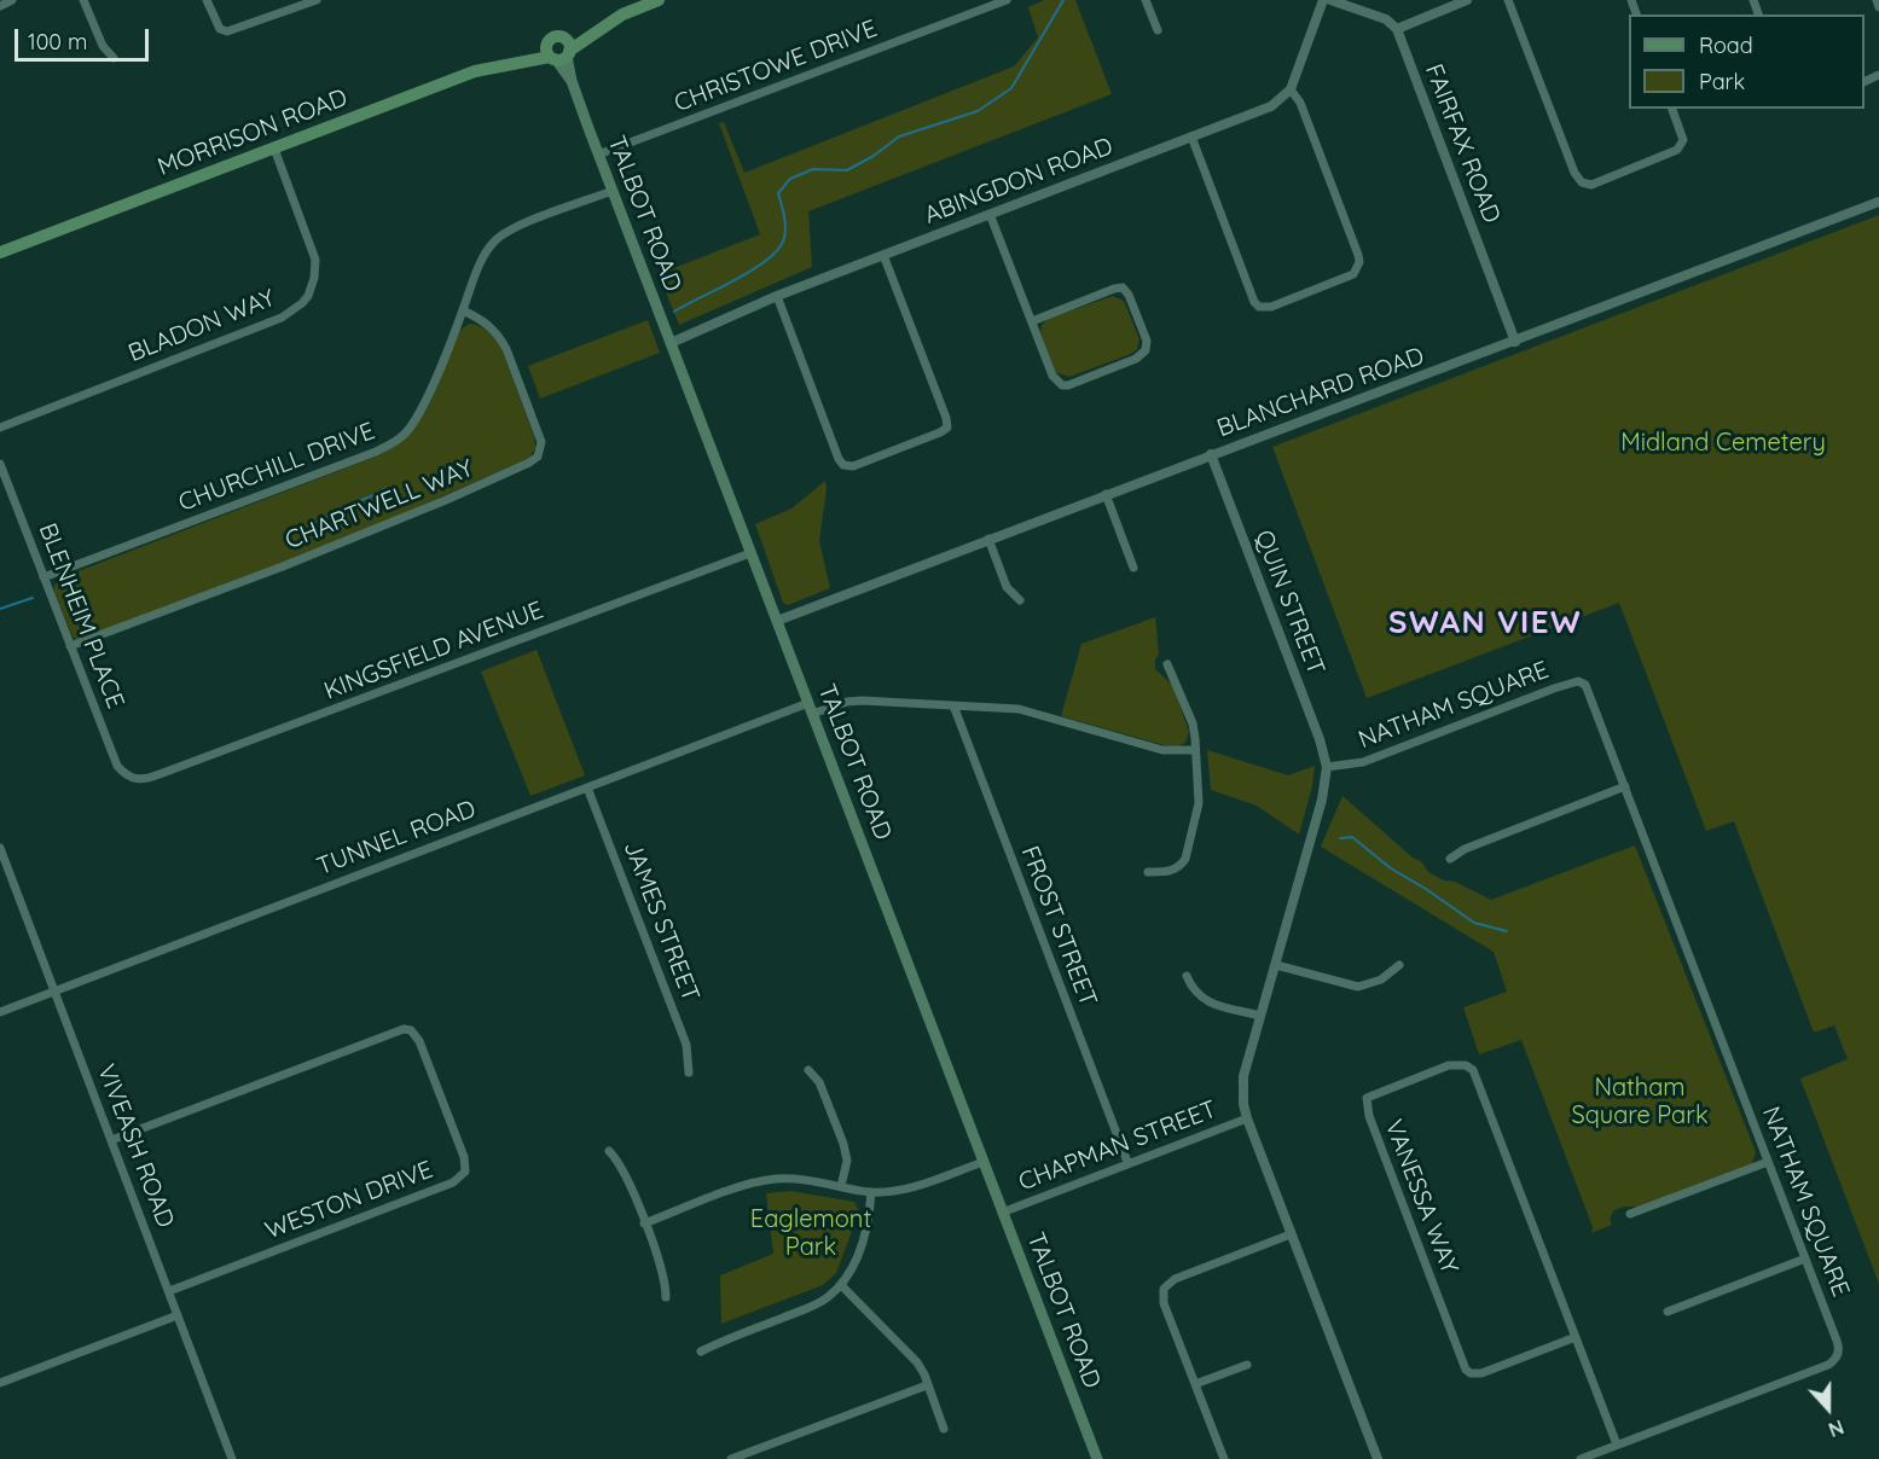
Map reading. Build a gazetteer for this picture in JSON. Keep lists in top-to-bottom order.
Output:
{
  "streets": {
    "main road": ["MORRISON ROAD", "TALBOT ROAD"],
    "street": [
      "CHRISTOWE DRIVE",
      "FAIRFAX ROAD",
      "ABINGDON ROAD",
      "BLADON WAY",
      "BLANCHARD ROAD",
      "CHURCHILL DRIVE",
      "CHARTWELL WAY",
      "QUIN STREET",
      "BLENHEIM PLACE",
      "KINGSFIELD AVENUE",
      "NATHAM SQUARE",
      "TUNNEL ROAD",
      "JAMES STREET",
      "FROST STREET",
      "VIVEASH ROAD",
      "CHAPMAN STREET",
      "VANESSA WAY",
      "WESTON DRIVE"
    ]
  },
  "crossings": [
    ["CHRISTOWE DRIVE", "TALBOT ROAD"],
    ["MORRISON ROAD", "TALBOT ROAD"],
    ["MORRISON ROAD", "BLADON WAY"],
    ["FAIRFAX ROAD", "BLANCHARD ROAD"],
    ["ABINGDON ROAD", "TALBOT ROAD"],
    ["TALBOT ROAD", "BLANCHARD ROAD"],
    ["TALBOT ROAD", "CHURCHILL DRIVE"],
    ["TALBOT ROAD", "KINGSFIELD AVENUE"],
    ["TALBOT ROAD", "TUNNEL ROAD"],
    ["TALBOT ROAD", "CHAPMAN STREET"],
    ["BLANCHARD ROAD", "QUIN STREET"],
    ["CHURCHILL DRIVE", "CHARTWELL WAY"],
    ["CHURCHILL DRIVE", "BLENHEIM PLACE"],
    ["CHARTWELL WAY", "BLENHEIM PLACE"],
    ["QUIN STREET", "NATHAM SQUARE"],
    ["BLENHEIM PLACE", "KINGSFIELD AVENUE"],
    ["NATHAM SQUARE", "VANESSA WAY"],
    ["TUNNEL ROAD", "JAMES STREET"],
    ["TUNNEL ROAD", "FROST STREET"],
    ["TUNNEL ROAD", "VIVEASH ROAD"],
    ["FROST STREET", "CHAPMAN STREET"],
    ["VIVEASH ROAD", "WESTON DRIVE"]
  ],
  "districts": ["SWAN VIEW"],
  "parks": ["Midland Cemetery", "Natham Square Park", "Eaglemont Park"],
  "legend": ["Road", "Park"],
  "scale_bar": "100 m",
  "north": "bottom"
}
